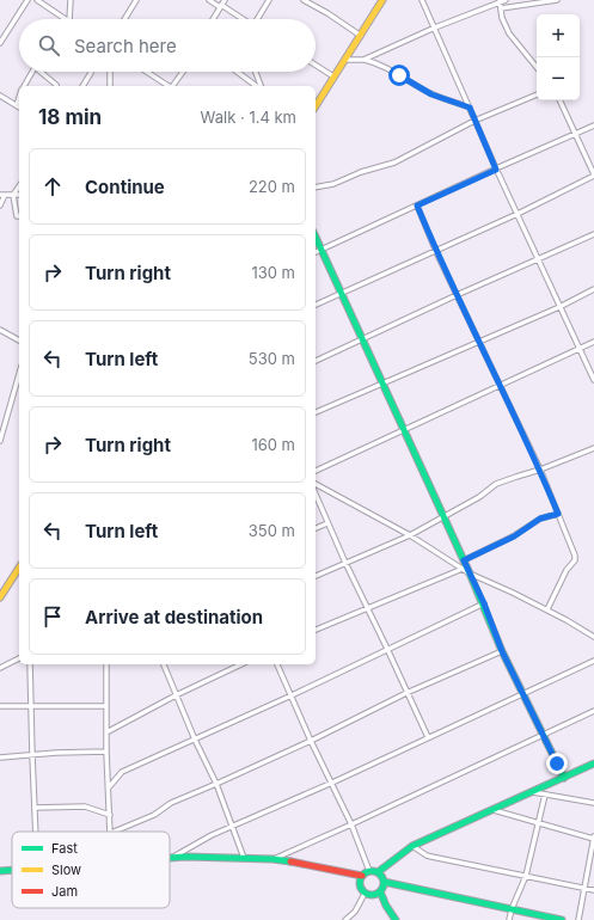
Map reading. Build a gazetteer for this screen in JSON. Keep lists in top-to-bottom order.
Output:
{
  "legend": ["Fast", "Slow", "Jam"],
  "page": {
    "map_buttons": ["+", "−"],
    "search": "Search here",
    "heading": ["18 min", "Walk · 1.4 km"],
    "list": [
      ["Continue", "220 m"],
      ["Turn right", "130 m"],
      ["Turn left", "530 m"],
      ["Turn right", "160 m"],
      ["Turn left", "350 m"],
      "Arrive at destination"
    ]
  }
}
